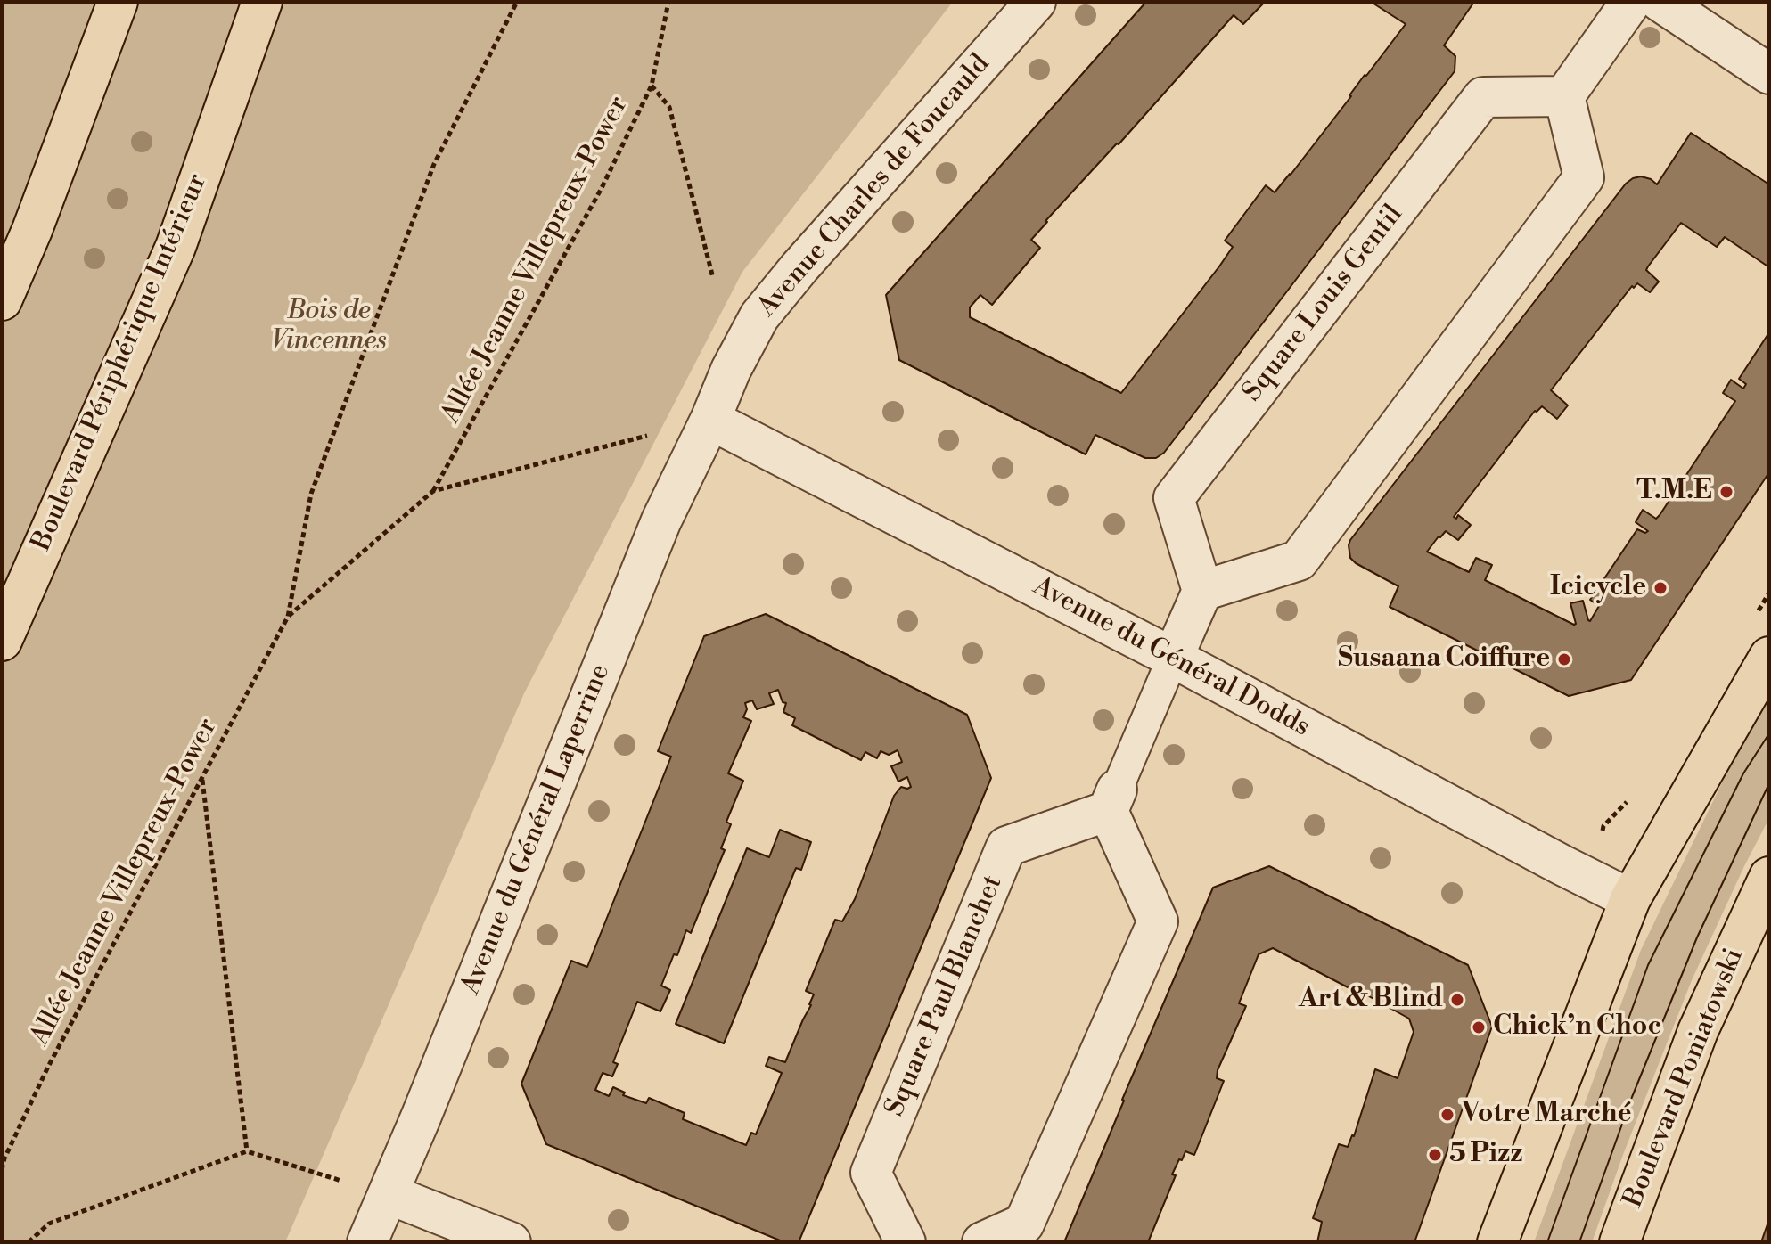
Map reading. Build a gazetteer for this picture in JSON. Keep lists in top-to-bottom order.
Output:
{
  "streets": {
    "main road": ["Boulevard Périphérique Intérieur", "Boulevard Poniatowski"],
    "street": [
      "Avenue Charles de Foucauld",
      "Square Louis Gentil",
      "Avenue du Général Dodds",
      "Avenue du Général Laperrine",
      "Square Paul Blanchet"
    ],
    "path": ["Allée Jeanne Villepreux-Power"]
  },
  "crossings": [
    ["Avenue Charles de Foucauld", "Avenue du Général Dodds"],
    ["Avenue Charles de Foucauld", "Avenue du Général Laperrine"],
    ["Avenue du Général Dodds", "Avenue du Général Laperrine"]
  ],
  "parks": ["Bois de Vincennes"],
  "places": [
    "T.M.E",
    "Icicycle",
    "Susaana Coiffure",
    "Art & Blind",
    "Chick’n Choc",
    "Votre Marché",
    "5 Pizz"
  ]
}
